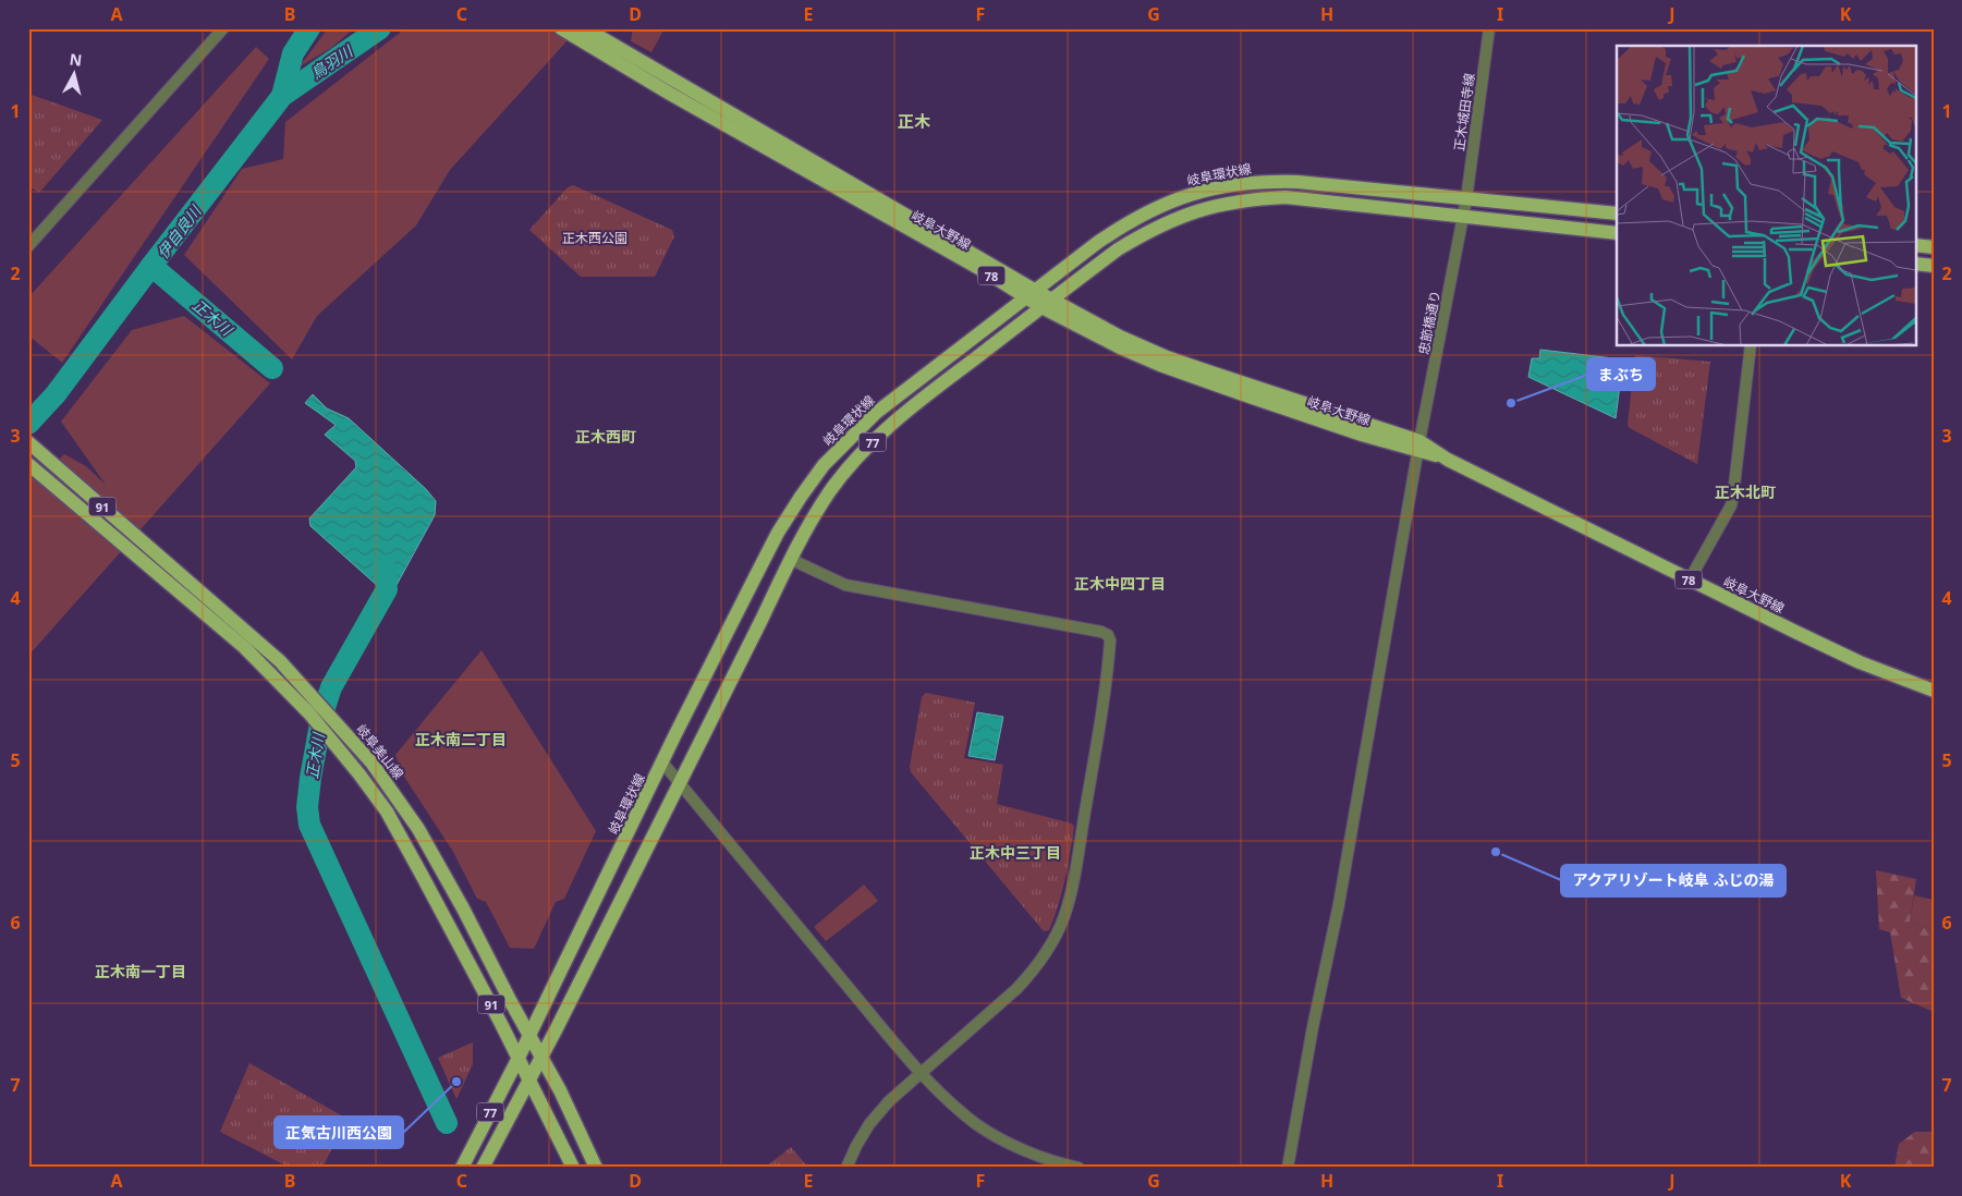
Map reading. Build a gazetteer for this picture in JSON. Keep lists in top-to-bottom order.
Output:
{
  "streets": {
    "main road": [
      "岐阜環状線",
      "岐阜大野線",
      "78",
      "77",
      "91",
      "岐阜美山線"
    ],
    "street": ["正木城田寺線", "忠節橋通り"]
  },
  "crossings": [
    ["正木城田寺線", "岐阜環状線"],
    ["正木城田寺線", "忠節橋通り"],
    ["岐阜環状線", "岐阜大野線"],
    ["岐阜環状線", "忠節橋通り"],
    ["岐阜環状線", "91"],
    ["岐阜環状線", "岐阜美山線"],
    ["岐阜大野線", "忠節橋通り"],
    ["岐阜大野線", "77"],
    ["忠節橋通り", "77"],
    ["77", "91"],
    ["77", "岐阜美山線"]
  ],
  "districts": [
    "正木",
    "正木西町",
    "正木北町",
    "正木中四丁目",
    "正木南二丁目",
    "正木中三丁目",
    "正木南一丁目"
  ],
  "water": ["鳥羽川", "伊自良川", "正木川"],
  "parks": ["正木西公園"],
  "places": ["まぶち", "アクアリゾート岐阜 ふじの湯", "正気古川西公園"],
  "north": "top",
  "grid": {
    "columns": [
      "A",
      "B",
      "C",
      "D",
      "E",
      "F",
      "G",
      "H",
      "I",
      "J",
      "K"
    ],
    "rows": [
      "1",
      "2",
      "3",
      "4",
      "5",
      "6",
      "7"
    ]
  }
}
